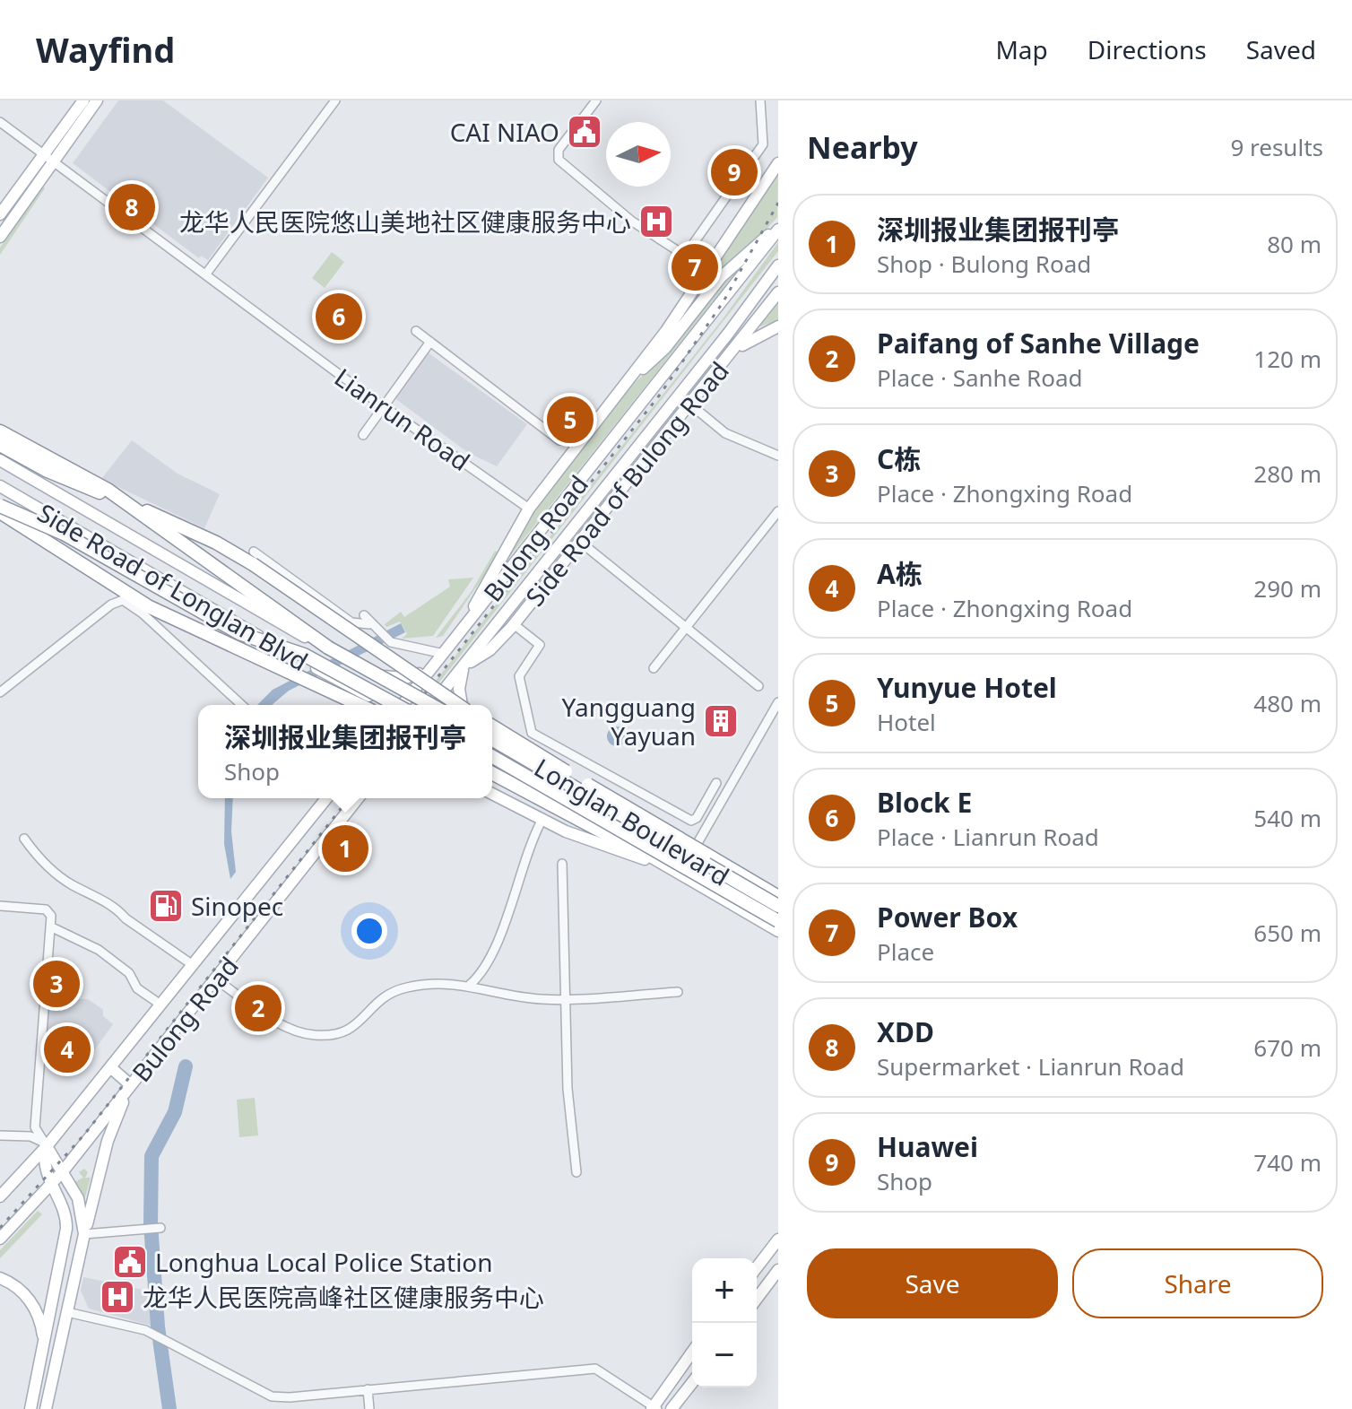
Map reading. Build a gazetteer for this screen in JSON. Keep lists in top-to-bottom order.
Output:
{
  "streets": {
    "highway": ["Longlan Boulevard"],
    "main road": ["Side Road of Bulong Road", "Bulong Road", "Side Road of Longlan Blvd"],
    "street": ["Lianrun Road"]
  },
  "crossings": [
    ["Lianrun Road", "Side Road of Bulong Road"],
    ["Side Road of Bulong Road", "Bulong Road"],
    ["Bulong Road", "Side Road of Longlan Blvd"]
  ],
  "places": {
    "public building": ["CAI NIAO", "Longhua Local Police Station"],
    "hospital": ["龙华人民医院悠山美地社区健康服务中心", "龙华人民医院高峰社区健康服务中心"],
    "building": ["Yangguang Yayuan"],
    "fuel station": ["Sinopec"]
  },
  "north": "right",
  "page": {
    "header": "Wayfind",
    "nav": ["Map", "Directions", "Saved"],
    "heading": ["Nearby", "9 results"],
    "pins": [
      "9",
      "8",
      "7",
      "6",
      "5",
      "1",
      "3",
      "2",
      "4"
    ],
    "list": [
      {
        "mark": "1",
        "name": "深圳报业集团报刊亭",
        "note": "Shop · Bulong Road",
        "value": "80 m"
      },
      {
        "mark": "2",
        "name": "Paifang of Sanhe Village",
        "note": "Place · Sanhe Road",
        "value": "120 m"
      },
      {
        "mark": "3",
        "name": "C栋",
        "note": "Place · Zhongxing Road",
        "value": "280 m"
      },
      {
        "mark": "4",
        "name": "A栋",
        "note": "Place · Zhongxing Road",
        "value": "290 m"
      },
      {
        "mark": "5",
        "name": "Yunyue Hotel",
        "note": "Hotel",
        "value": "480 m"
      },
      {
        "mark": "6",
        "name": "Block E",
        "note": "Place · Lianrun Road",
        "value": "540 m"
      },
      {
        "mark": "7",
        "name": "Power Box",
        "note": "Place",
        "value": "650 m"
      },
      {
        "mark": "8",
        "name": "XDD",
        "note": "Supermarket · Lianrun Road",
        "value": "670 m"
      },
      {
        "mark": "9",
        "name": "Huawei",
        "note": "Shop",
        "value": "740 m"
      }
    ],
    "popup": ["深圳报业集团报刊亭", "Shop"],
    "buttons": ["Save", "Share"],
    "map_buttons": ["+", "−"]
  }
}
